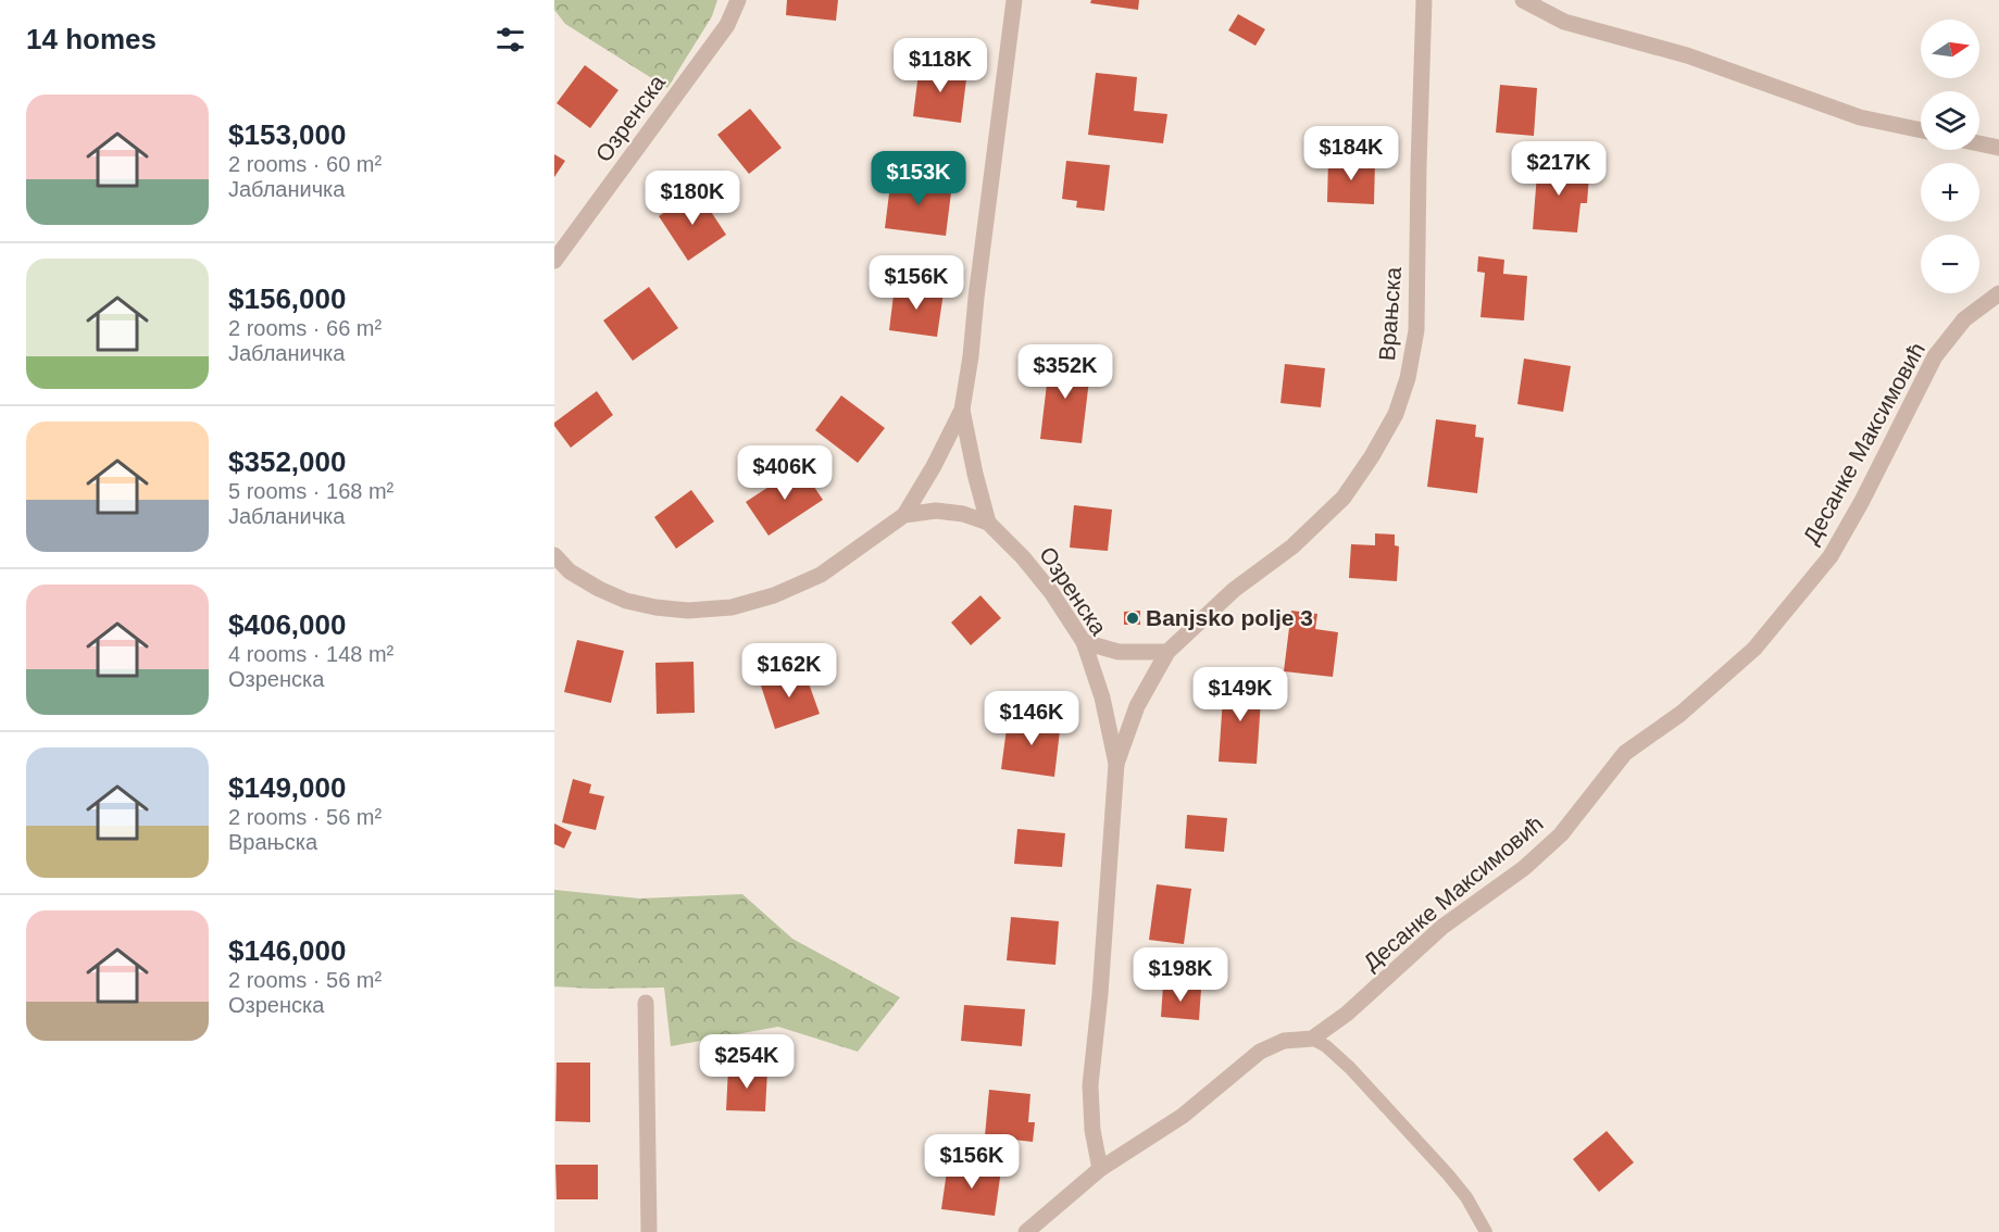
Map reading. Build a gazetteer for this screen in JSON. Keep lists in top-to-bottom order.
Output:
{
  "streets": {
    "street": ["Озренска", "Врањска", "Десанке Максимовић"]
  },
  "crossings": [
    ["Озренска", "Врањска"],
    ["Озренска", "Десанке Максимовић"]
  ],
  "places": ["Banjsko polje 3"],
  "north": "right",
  "page": {
    "heading": "14 homes",
    "map_buttons": ["+", "−"],
    "price": [
      "$118K",
      "$184K",
      "$217K",
      "$153K",
      "$180K",
      "$156K",
      "$352K",
      "$406K",
      "$162K",
      "$149K",
      "$146K",
      "$198K",
      "$254K",
      "$156K"
    ],
    "list": [
      {
        "name": "$153,000",
        "note": "2 rooms · 60 m² · Јабланичка"
      },
      {
        "name": "$156,000",
        "note": "2 rooms · 66 m² · Јабланичка"
      },
      {
        "name": "$352,000",
        "note": "5 rooms · 168 m² · Јабланичка"
      },
      {
        "name": "$406,000",
        "note": "4 rooms · 148 m² · Озренска"
      },
      {
        "name": "$149,000",
        "note": "2 rooms · 56 m² · Врањска"
      },
      {
        "name": "$146,000",
        "note": "2 rooms · 56 m² · Озренска"
      }
    ]
  }
}
